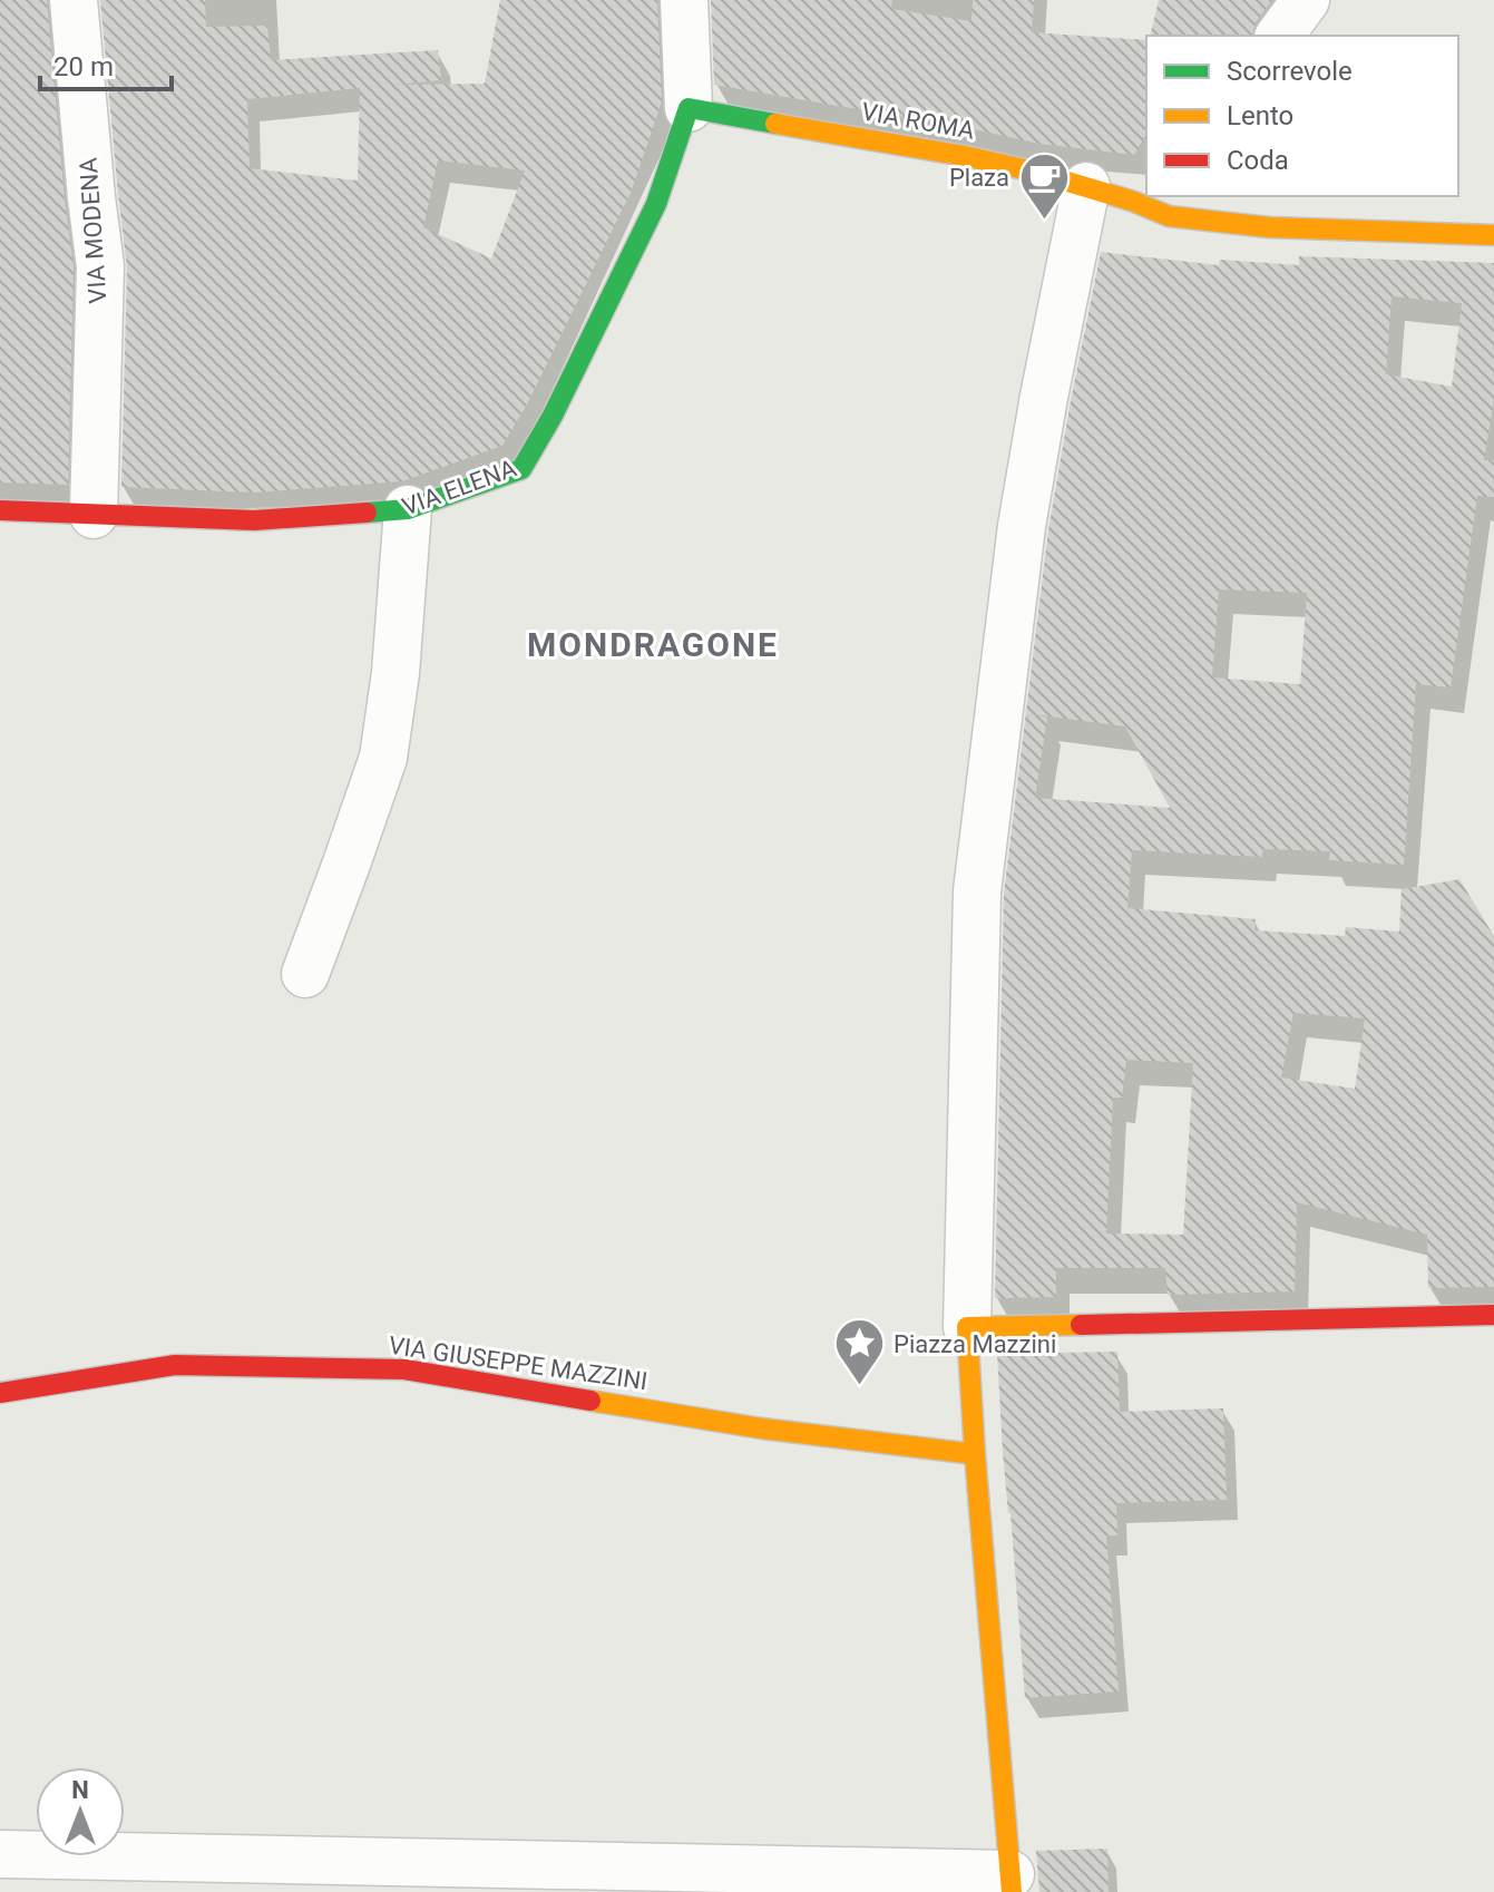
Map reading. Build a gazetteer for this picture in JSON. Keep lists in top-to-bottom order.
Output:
{
  "streets": {
    "street": [
      "VIA ROMA",
      "VIA MODENA",
      "VIA ELENA",
      "VIA GIUSEPPE MAZZINI"
    ]
  },
  "crossings": [
    ["VIA ROMA", "VIA ELENA"],
    ["VIA MODENA", "VIA ELENA"]
  ],
  "districts": ["MONDRAGONE"],
  "places": {
    "cafe": ["Plaza"],
    "place": ["Piazza Mazzini"]
  },
  "legend": ["Scorrevole", "Lento", "Coda"],
  "scale_bar": "20 m",
  "north": "top"
}
